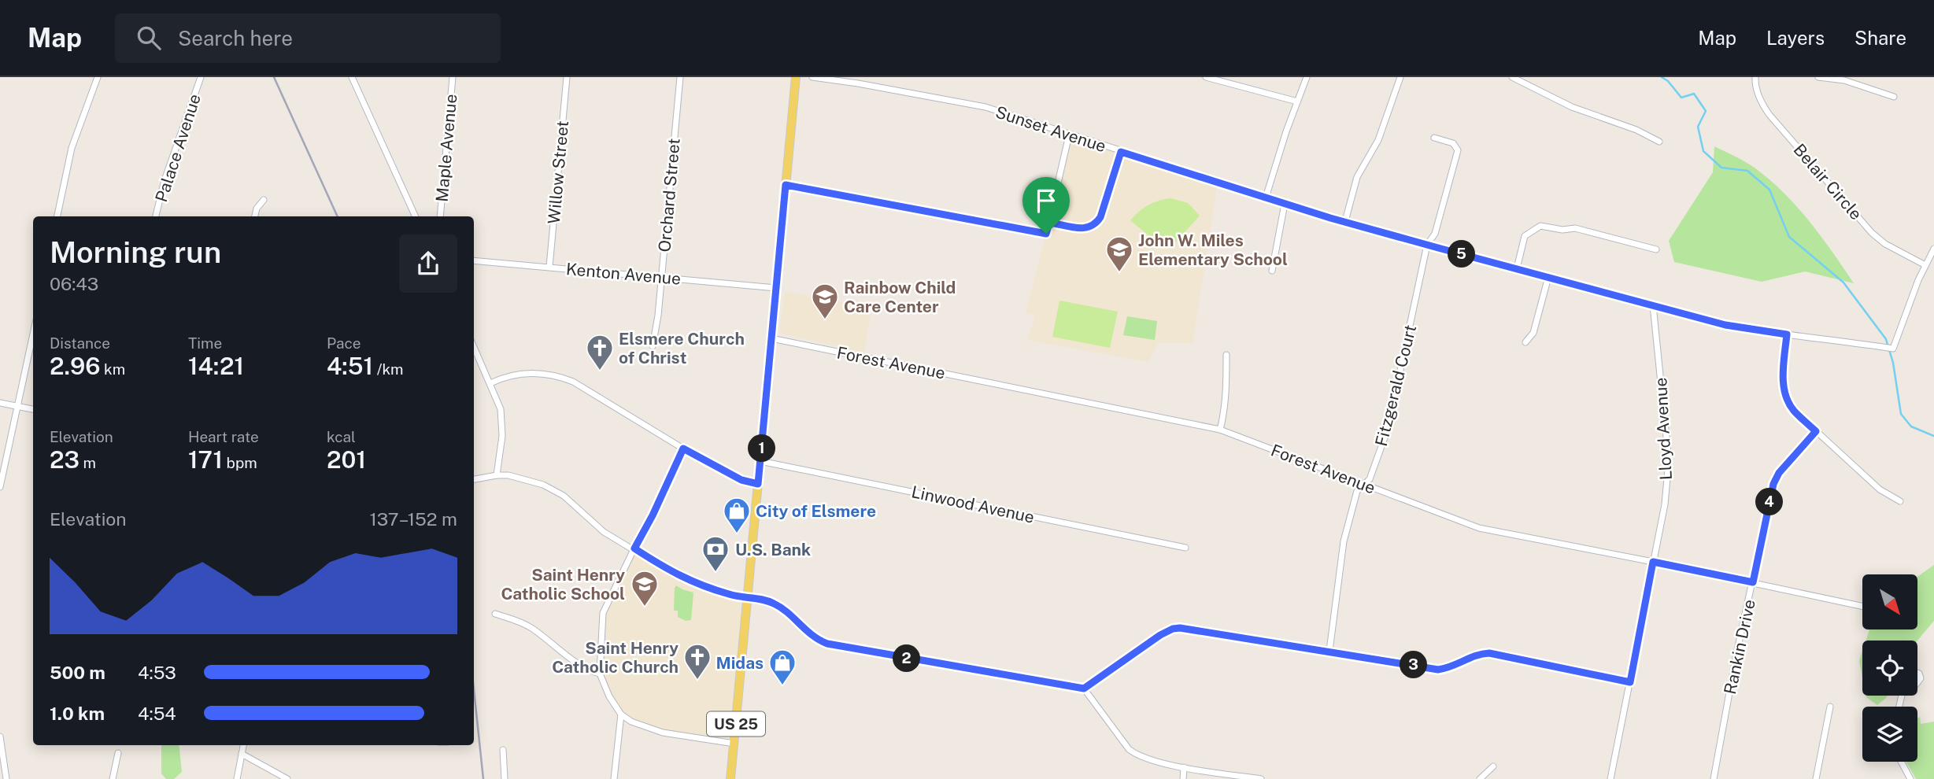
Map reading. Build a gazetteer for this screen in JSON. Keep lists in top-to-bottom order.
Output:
{
  "streets": {
    "main road": ["US 25"],
    "street": [
      "Sunset Avenue",
      "Palace Avenue",
      "Maple Avenue",
      "Willow Street",
      "Belair Circle",
      "Orchard Street",
      "Kenton Avenue",
      "Forest Avenue",
      "Fitzgerald Court",
      "Lloyd Avenue",
      "Linwood Avenue",
      "Rankin Drive"
    ]
  },
  "crossings": [
    ["Sunset Avenue", "Belair Circle"],
    ["Sunset Avenue", "Fitzgerald Court"],
    ["Sunset Avenue", "Lloyd Avenue"],
    ["Willow Street", "Kenton Avenue"],
    ["Orchard Street", "Kenton Avenue"],
    ["Kenton Avenue", "US 25"],
    ["Forest Avenue", "Fitzgerald Court"],
    ["Forest Avenue", "Lloyd Avenue"],
    ["Forest Avenue", "Rankin Drive"],
    ["Forest Avenue", "US 25"],
    ["Linwood Avenue", "US 25"]
  ],
  "places": {
    "school or university": ["John W. Miles Elementary School", "Rainbow Child Care Center", "Saint Henry Catholic School"],
    "church": ["Elsmere Church of Christ", "Saint Henry Catholic Church"],
    "shop": ["City of Elsmere", "Midas"],
    "bank": ["U.S. Bank"]
  },
  "north": "bottom right",
  "page": {
    "header": "Map",
    "search": "Search here",
    "nav": ["Map", "Layers", "Share"],
    "heading": ["Morning run", "06:43"],
    "pins": [
      "5",
      "1",
      "4",
      "2",
      "3"
    ],
    "stats": [
      ["Distance", "2.96 km"],
      ["Time", "14:21"],
      ["Pace", "4:51 /km"],
      ["Elevation", "23 m"],
      ["Heart rate", "171 bpm"],
      ["kcal", "201"]
    ],
    "chart": ["Elevation", "137–152 m"],
    "list": [
      {
        "name": "500 m",
        "note": "4:53"
      },
      {
        "name": "1.0 km",
        "note": "4:54"
      }
    ]
  }
}
